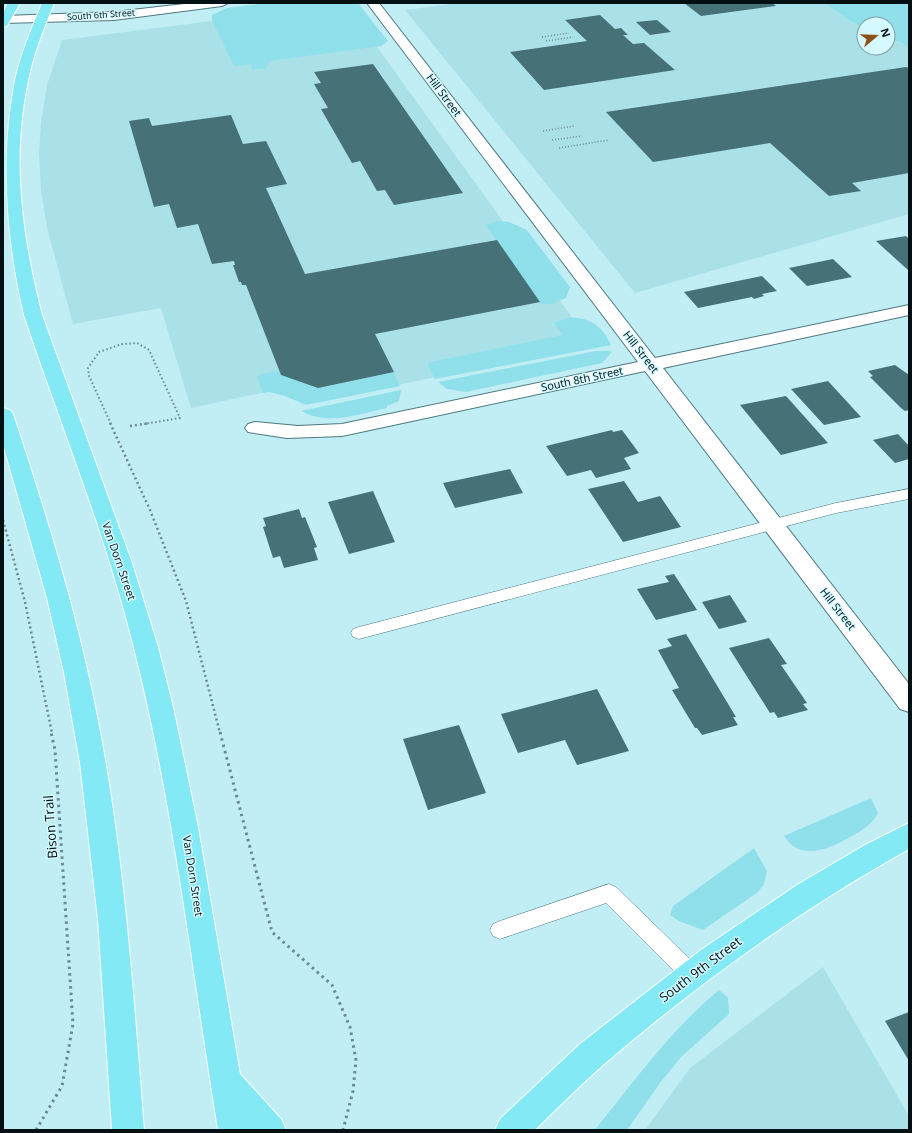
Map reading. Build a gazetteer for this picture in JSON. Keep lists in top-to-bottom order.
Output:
{
  "streets": {
    "main road": ["Van Dorn Street", "South 9th Street"],
    "street": ["South 6th Street", "Hill Street", "South 8th Street"],
    "path": ["Bison Trail"]
  },
  "crossings": [
    ["South 6th Street", "Van Dorn Street"],
    ["Hill Street", "South 8th Street"]
  ],
  "north": "right"
}
